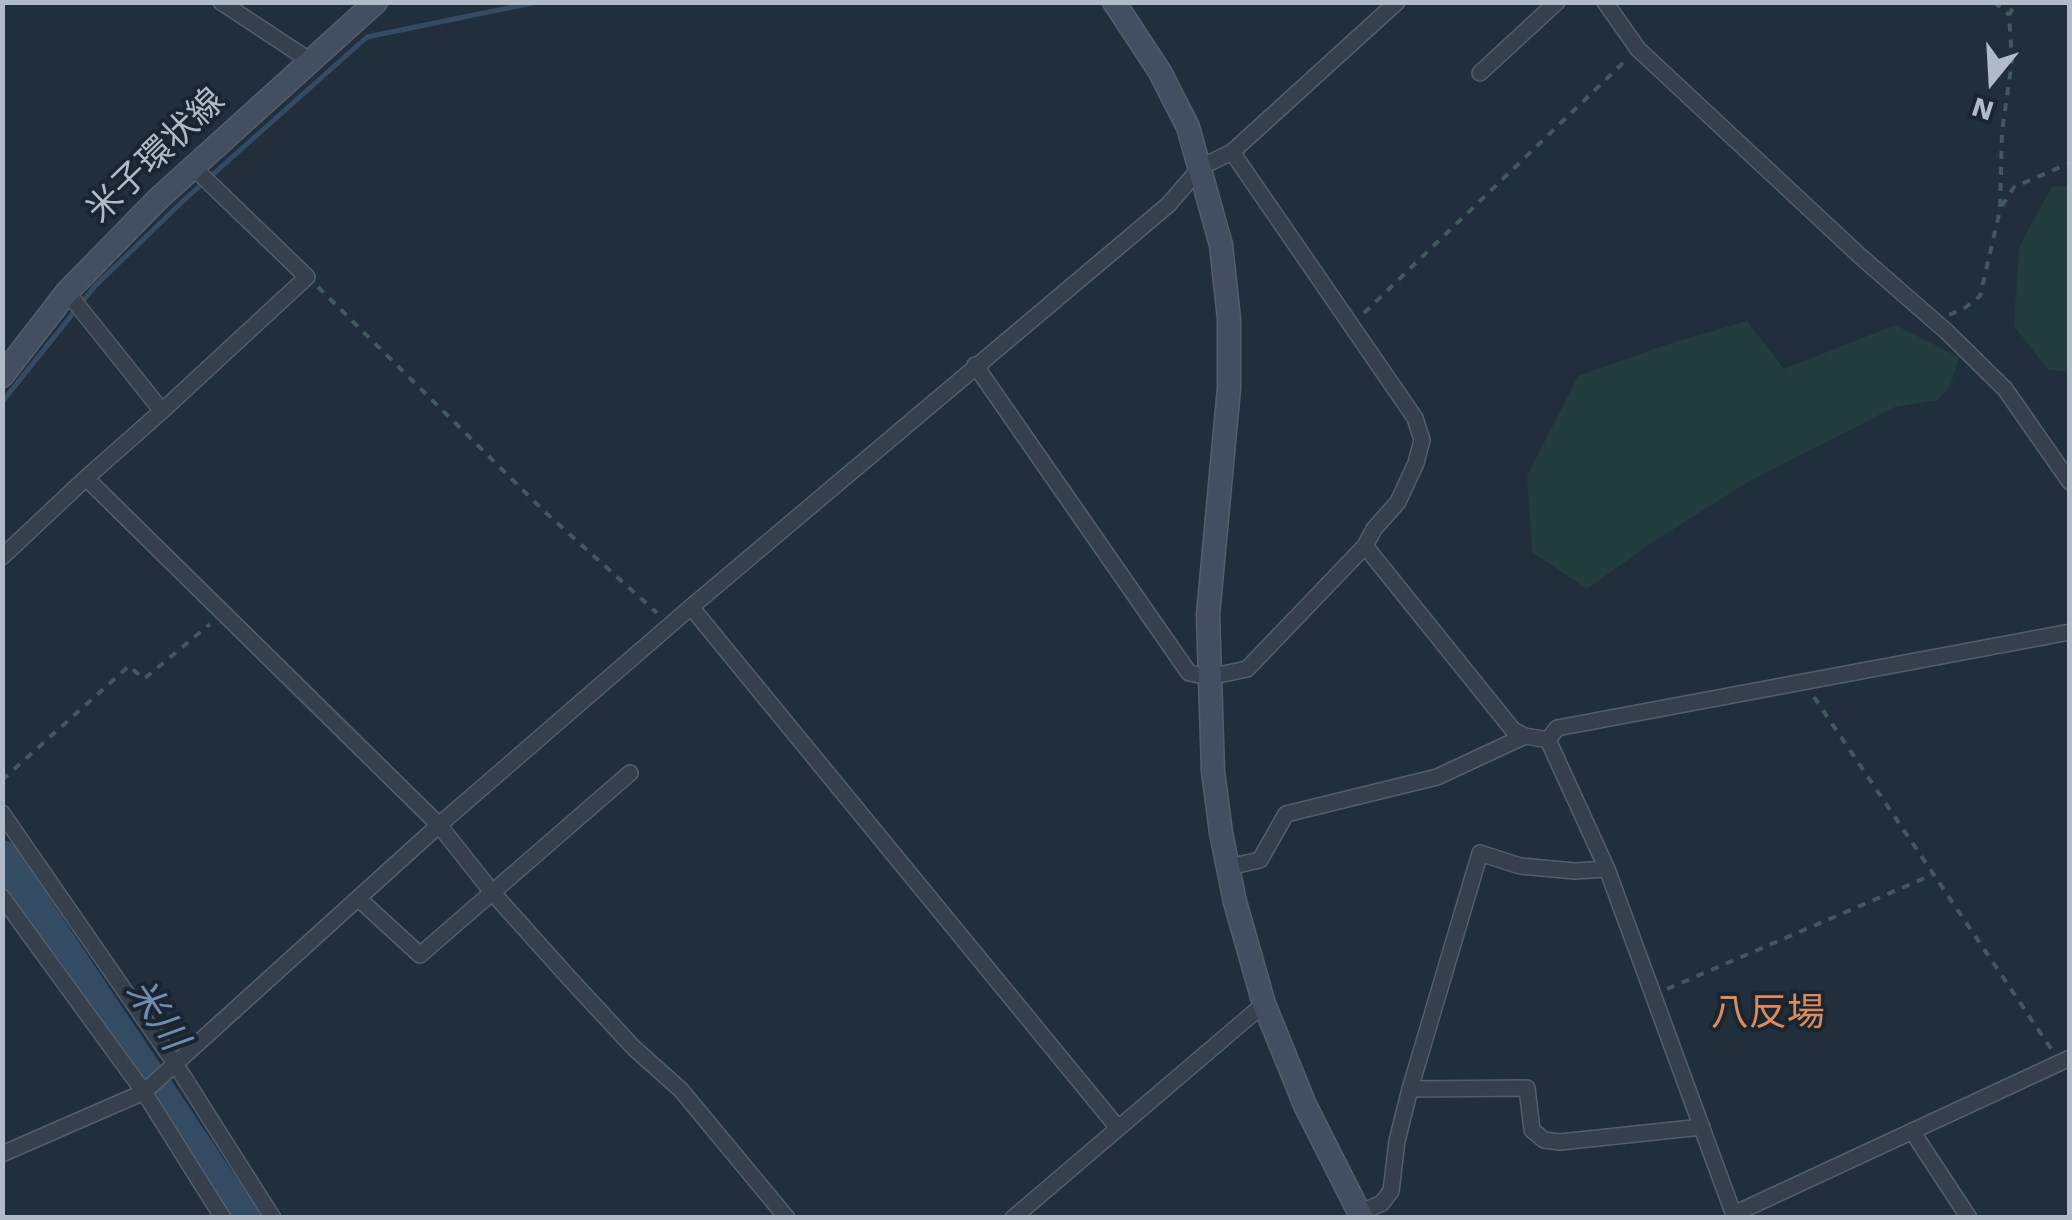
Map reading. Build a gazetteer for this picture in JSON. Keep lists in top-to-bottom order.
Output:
{
  "streets": {
    "street": ["米子環状線"]
  },
  "districts": ["八反場"],
  "water": ["米川"],
  "north": "bottom"
}
